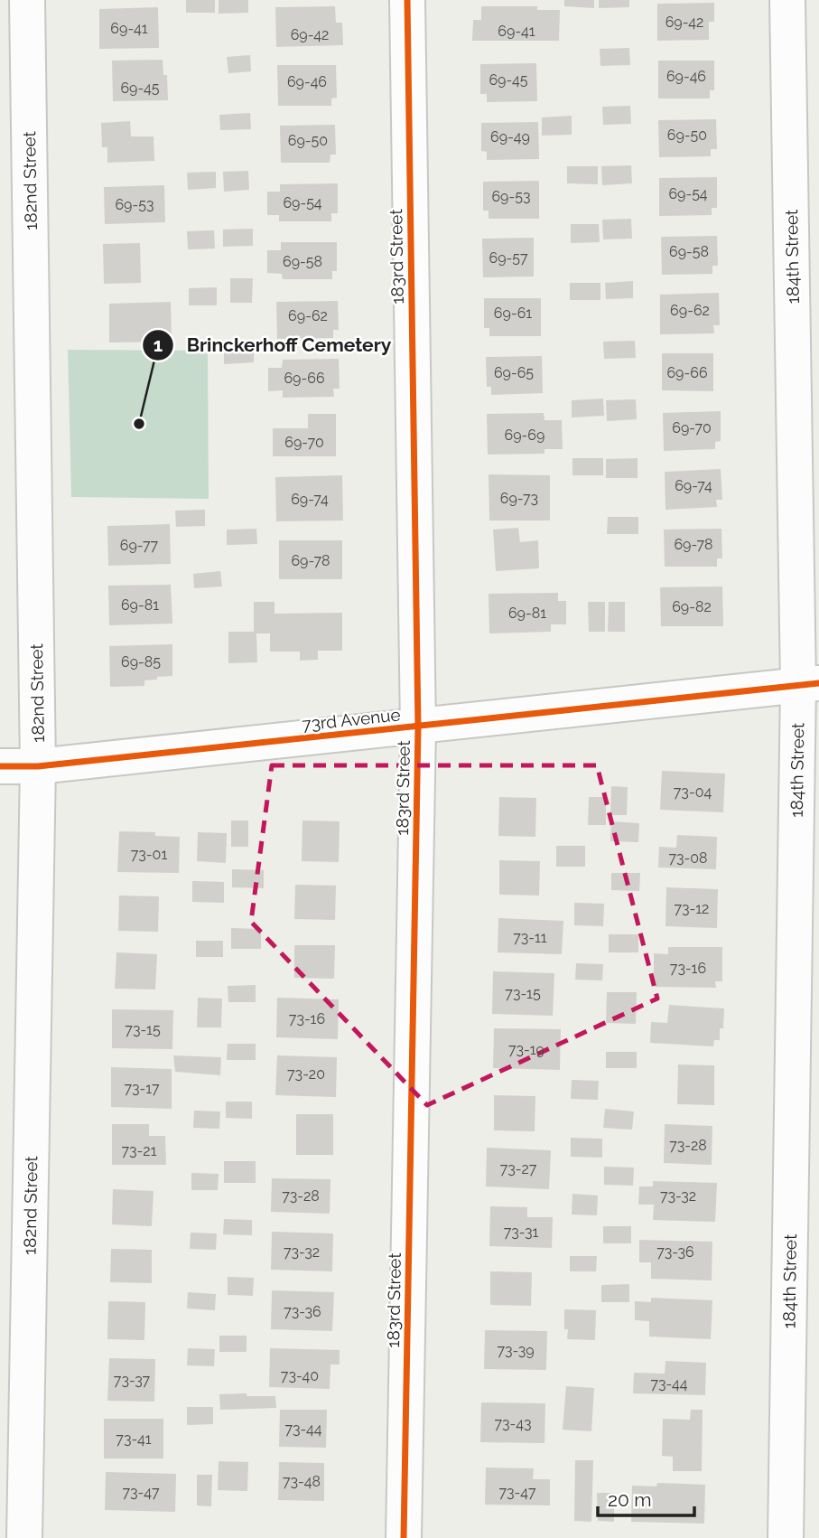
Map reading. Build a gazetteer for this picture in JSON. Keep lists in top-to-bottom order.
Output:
{
  "streets": {
    "street": [
      "182nd Street",
      "183rd Street",
      "184th Street",
      "73rd Avenue"
    ]
  },
  "crossings": [
    ["182nd Street", "73rd Avenue"],
    ["183rd Street", "73rd Avenue"],
    ["184th Street", "73rd Avenue"]
  ],
  "places": ["Brinckerhoff Cemetery"],
  "house_numbers": [
    "69-42",
    "69-41",
    "69-41",
    "69-42",
    "69-46",
    "69-45",
    "69-46",
    "69-45",
    "69-50",
    "69-49",
    "69-50",
    "69-54",
    "69-53",
    "69-54",
    "69-53",
    "69-58",
    "69-57",
    "69-58",
    "69-62",
    "69-61",
    "69-62",
    "69-65",
    "69-66",
    "69-66",
    "69-70",
    "69-69",
    "69-70",
    "69-74",
    "69-73",
    "69-74",
    "69-78",
    "69-77",
    "69-78",
    "69-81",
    "69-82",
    "69-81",
    "69-85",
    "73-04",
    "73-01",
    "73-08",
    "73-12",
    "73-11",
    "73-16",
    "73-15",
    "73-16",
    "73-15",
    "73-19",
    "73-20",
    "73-17",
    "73-28",
    "73-21",
    "73-27",
    "73-28",
    "73-32",
    "73-31",
    "73-32",
    "73-36",
    "73-36",
    "73-39",
    "73-40",
    "73-37",
    "73-44",
    "73-43",
    "73-44",
    "73-41",
    "73-48",
    "73-47",
    "73-47"
  ],
  "scale_bar": "20 m"
}
